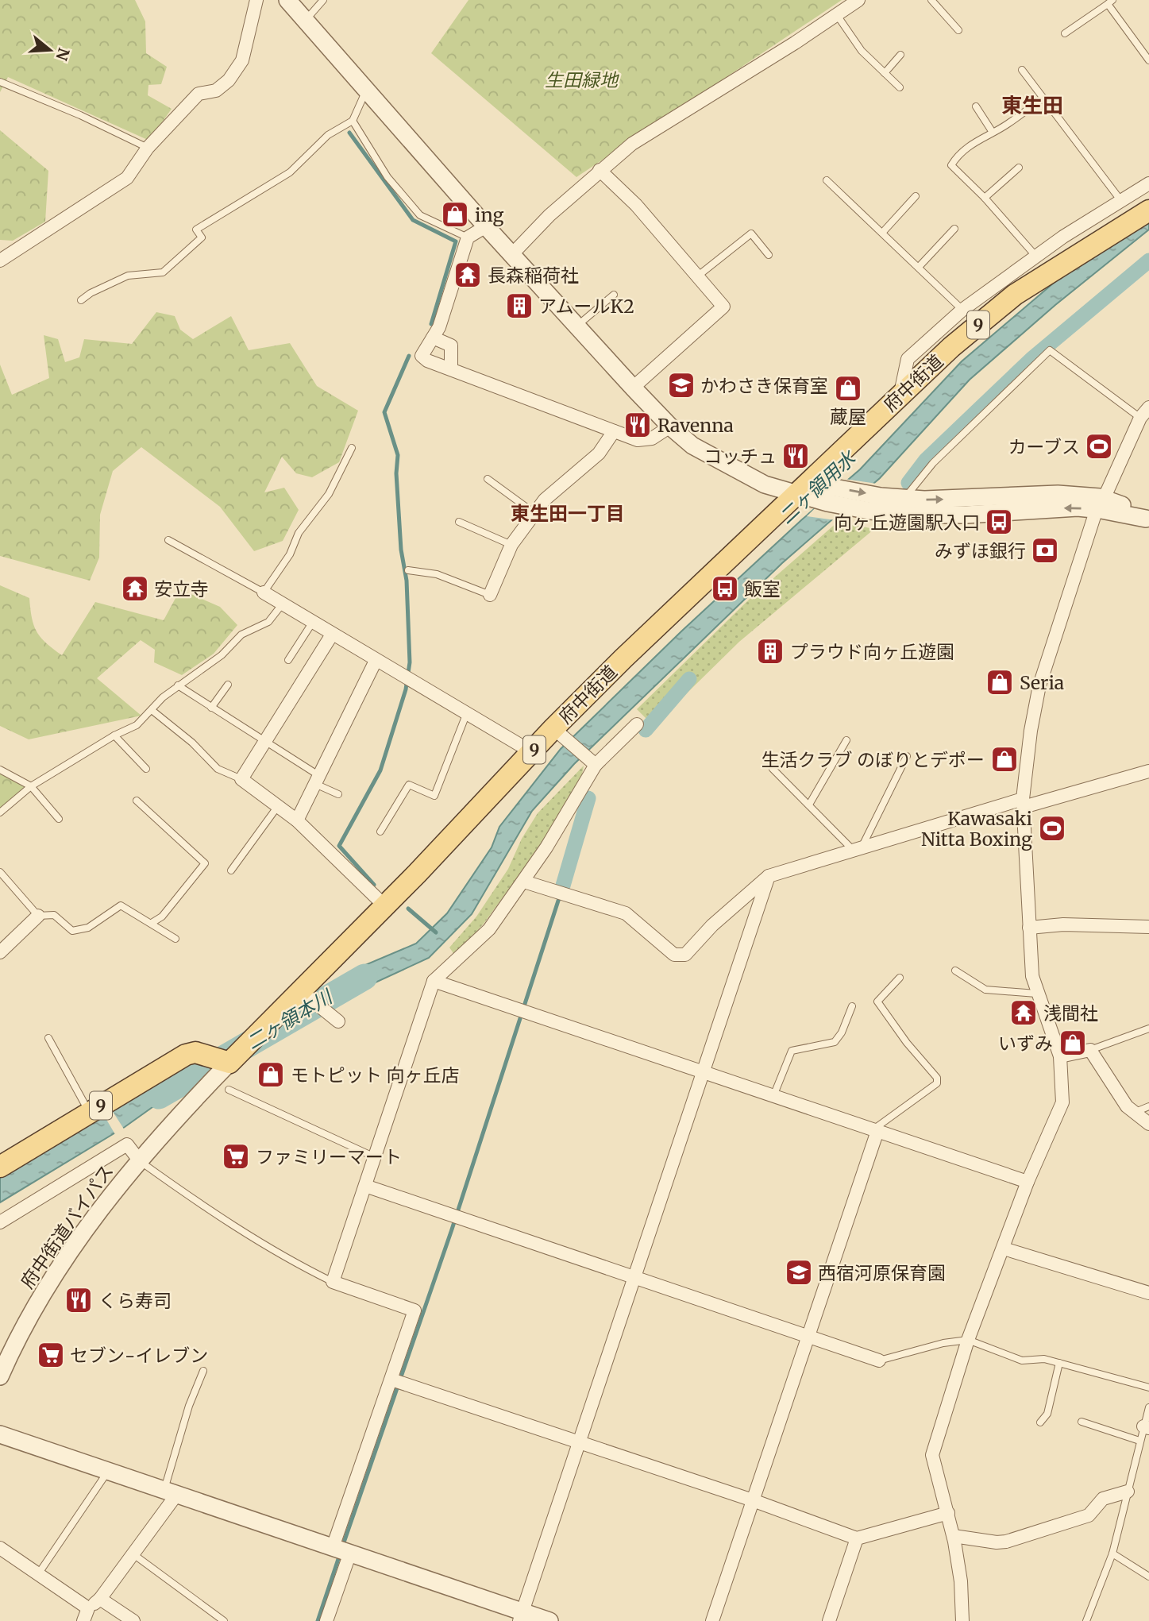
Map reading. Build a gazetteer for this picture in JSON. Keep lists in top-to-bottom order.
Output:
{
  "streets": {
    "main road": ["9", "府中街道"],
    "street": ["府中街道バイパス"]
  },
  "crossings": [
    ["9", "府中街道"],
    ["9", "府中街道バイパス"],
    ["府中街道", "府中街道バイパス"]
  ],
  "districts": ["東生田", "東生田一丁目"],
  "water": ["二ヶ領用水", "二ヶ領本川"],
  "parks": ["生田緑地"],
  "places": {
    "shop": [
      "ing",
      "蔵屋",
      "Seria",
      "生活クラブ のぼりとデポー",
      "いずみ",
      "モトピット 向ヶ丘店"
    ],
    "temple": ["長森稲荷社", "安立寺", "浅間社"],
    "building": ["アムールK2", "プラウド向ヶ丘遊園"],
    "school or university": ["かわさき保育室", "西宿河原保育園"],
    "restaurant": ["Ravenna", "コッチュ", "くら寿司"],
    "sports": ["カーブス", "Kawasaki Nitta Boxing"],
    "bus stop": ["向ヶ丘遊園駅入口", "飯室"],
    "bank": ["みずほ銀行"],
    "supermarket": ["ファミリーマート", "セブン-イレブン"]
  },
  "north": "right"
}
